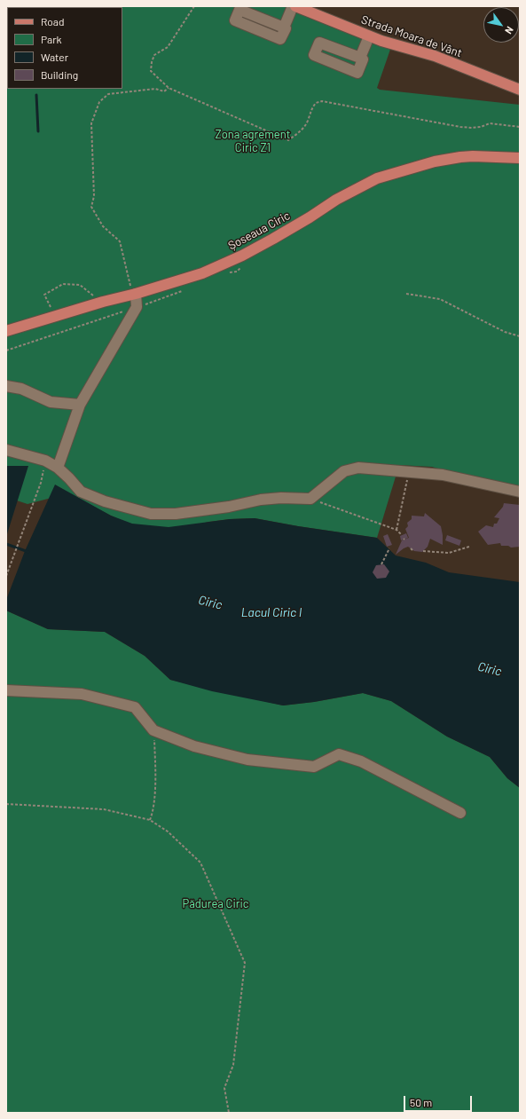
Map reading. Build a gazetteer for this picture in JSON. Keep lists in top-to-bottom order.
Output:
{
  "streets": {
    "main road": ["Strada Moara de Vânt", "Șoseaua Ciric"]
  },
  "water": ["Ciric", "Lacul Ciric I"],
  "parks": ["Zona agrement Ciric Z1", "Pădurea Ciric"],
  "legend": [
    "Road",
    "Park",
    "Water",
    "Building"
  ],
  "scale_bar": "50 m",
  "north": "bottom right"
}
